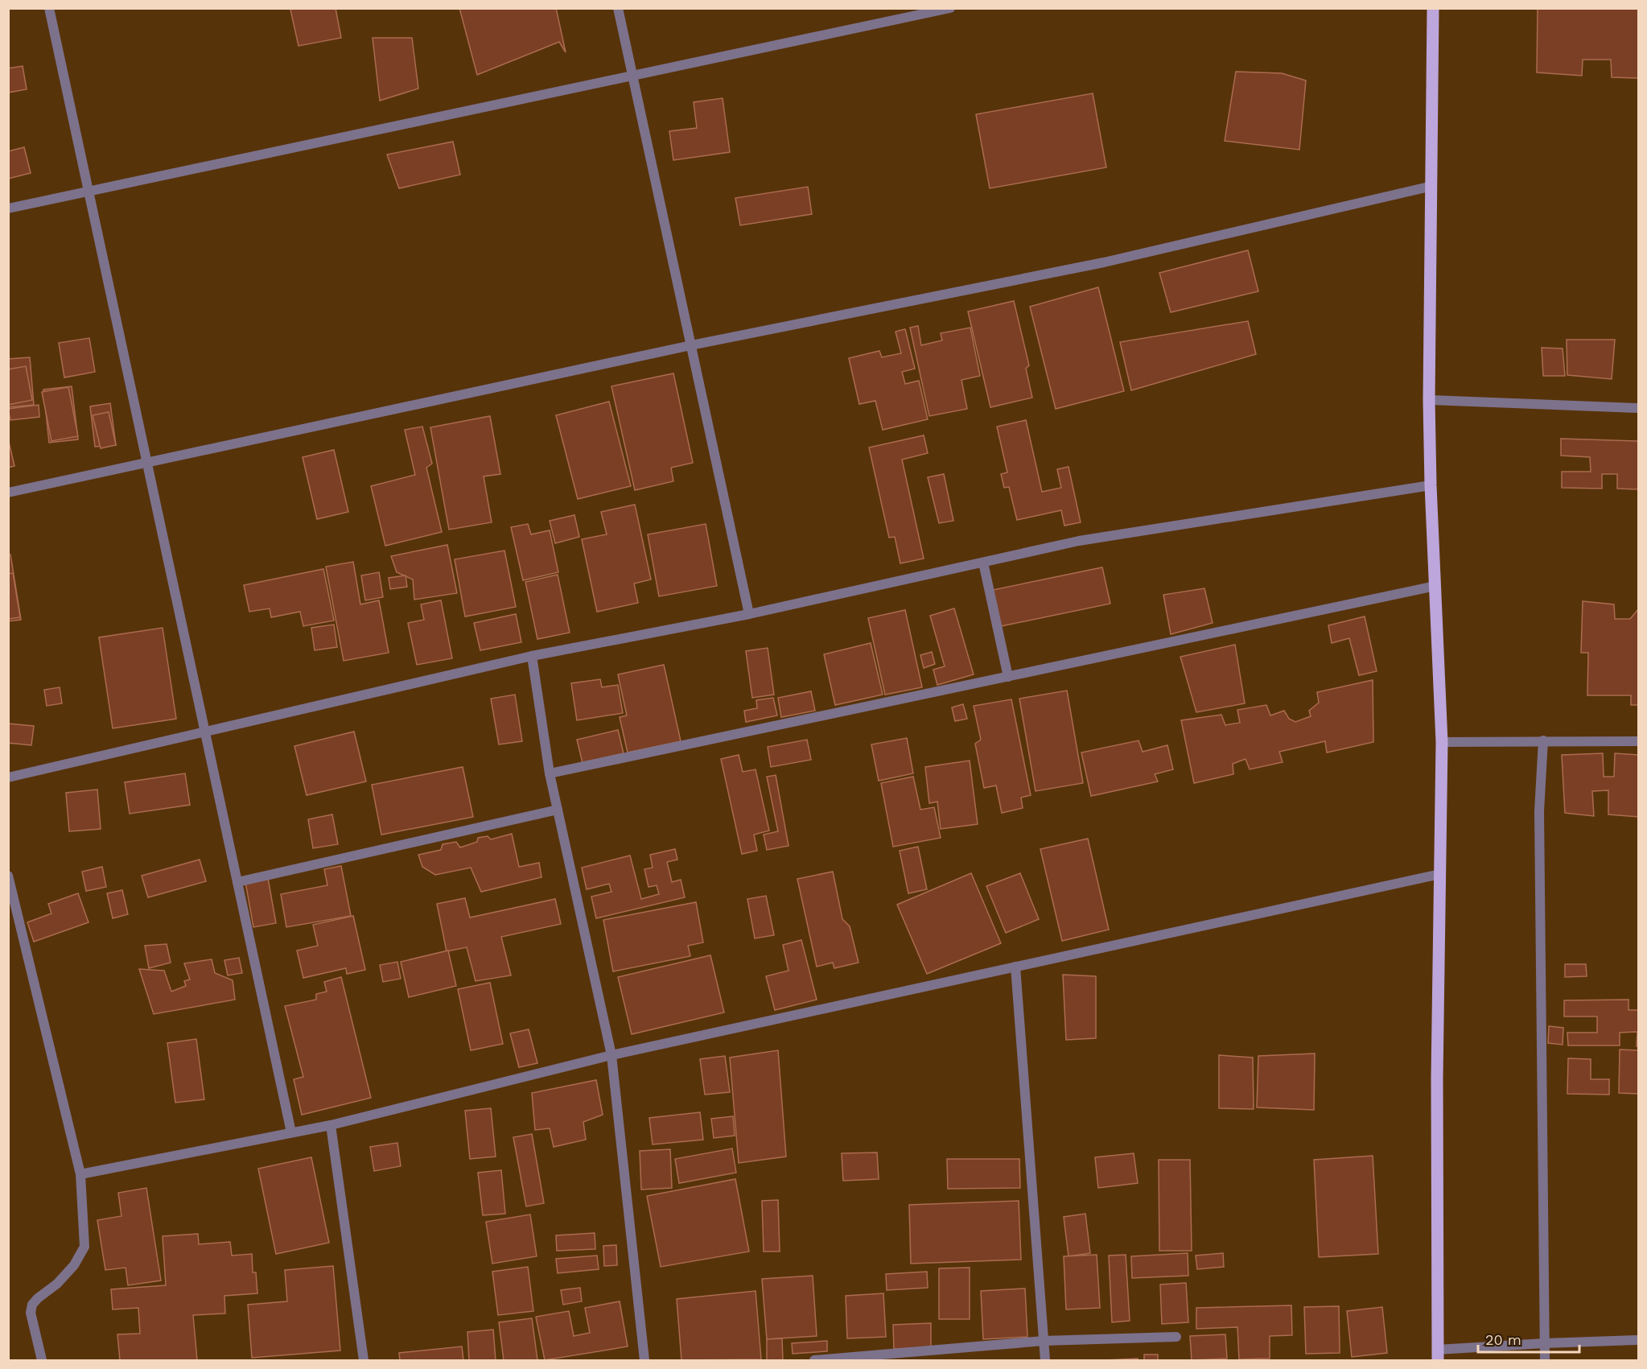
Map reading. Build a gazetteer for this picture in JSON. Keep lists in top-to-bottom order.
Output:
{
  "scale_bar": "20 m"
}
